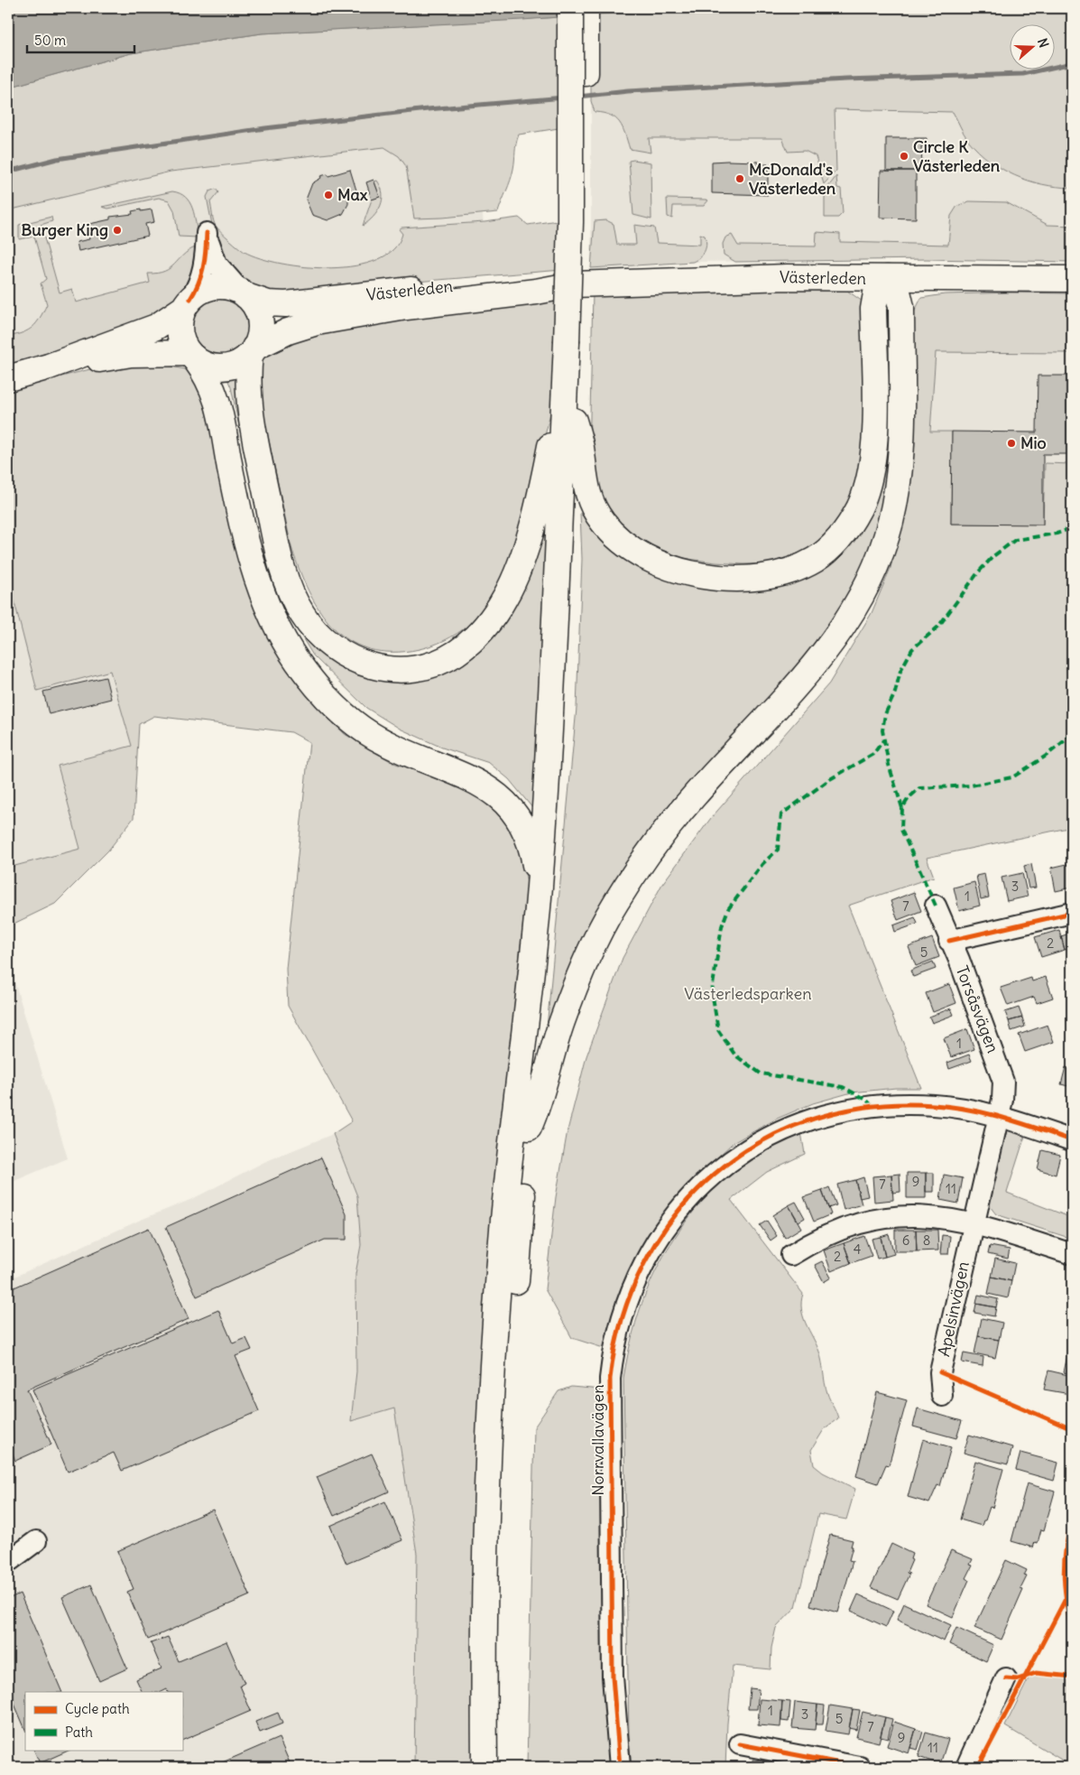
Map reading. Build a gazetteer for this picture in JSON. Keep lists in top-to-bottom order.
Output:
{
  "streets": {
    "main road": ["Västerleden"],
    "street": ["Torsåsvägen", "Apelsinvägen", "Norrvallavägen"]
  },
  "crossings": [
    ["Torsåsvägen", "Apelsinvägen"],
    ["Torsåsvägen", "Norrvallavägen"],
    ["Apelsinvägen", "Norrvallavägen"]
  ],
  "parks": ["Västerledsparken"],
  "places": [
    "Circle K Västerleden",
    "McDonald's Västerleden",
    "Max",
    "Burger King",
    "Mio"
  ],
  "house_numbers": [
    "3",
    "1",
    "7",
    "2",
    "5",
    "1",
    "9",
    "7",
    "11",
    "6",
    "8",
    "4",
    "2",
    "1",
    "3",
    "5",
    "7",
    "9",
    "11"
  ],
  "legend": ["Cycle path", "Path"],
  "scale_bar": "50 m",
  "north": "right"
}
